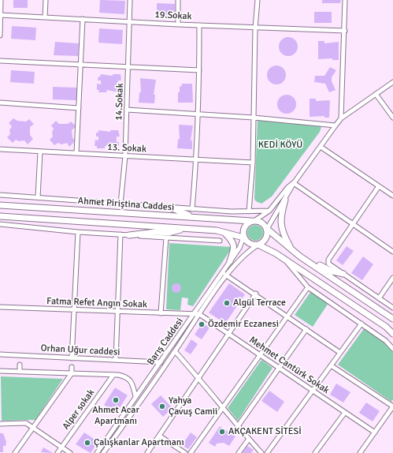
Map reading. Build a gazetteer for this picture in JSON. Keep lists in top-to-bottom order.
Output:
{
  "streets": {
    "street": [
      "19.Sokak",
      "14.Sokak",
      "13. Sokak",
      "Ahmet Piriştina Caddesi",
      "Fatma Refet Angın Sokak",
      "Barış Caddesi",
      "Orhan Uğur caddesi",
      "Mehmet Cantürk Sokak",
      "Alper sokak"
    ]
  },
  "crossings": [
    ["19.Sokak", "14.Sokak"],
    ["14.Sokak", "13. Sokak"],
    ["Ahmet Piriştina Caddesi", "Barış Caddesi"],
    ["Fatma Refet Angın Sokak", "Barış Caddesi"],
    ["Barış Caddesi", "Orhan Uğur caddesi"],
    ["Barış Caddesi", "Mehmet Cantürk Sokak"]
  ],
  "parks": ["KEDİ KÖYÜ"],
  "places": [
    "Algül Terrace",
    "Özdemir Eczanesi",
    "Ahmet Acar Apartmanı",
    "Yahya Çavuş Camii",
    "AKÇAKENT SİTESİ",
    "Çalışkanlar Apartmanı"
  ]
}
